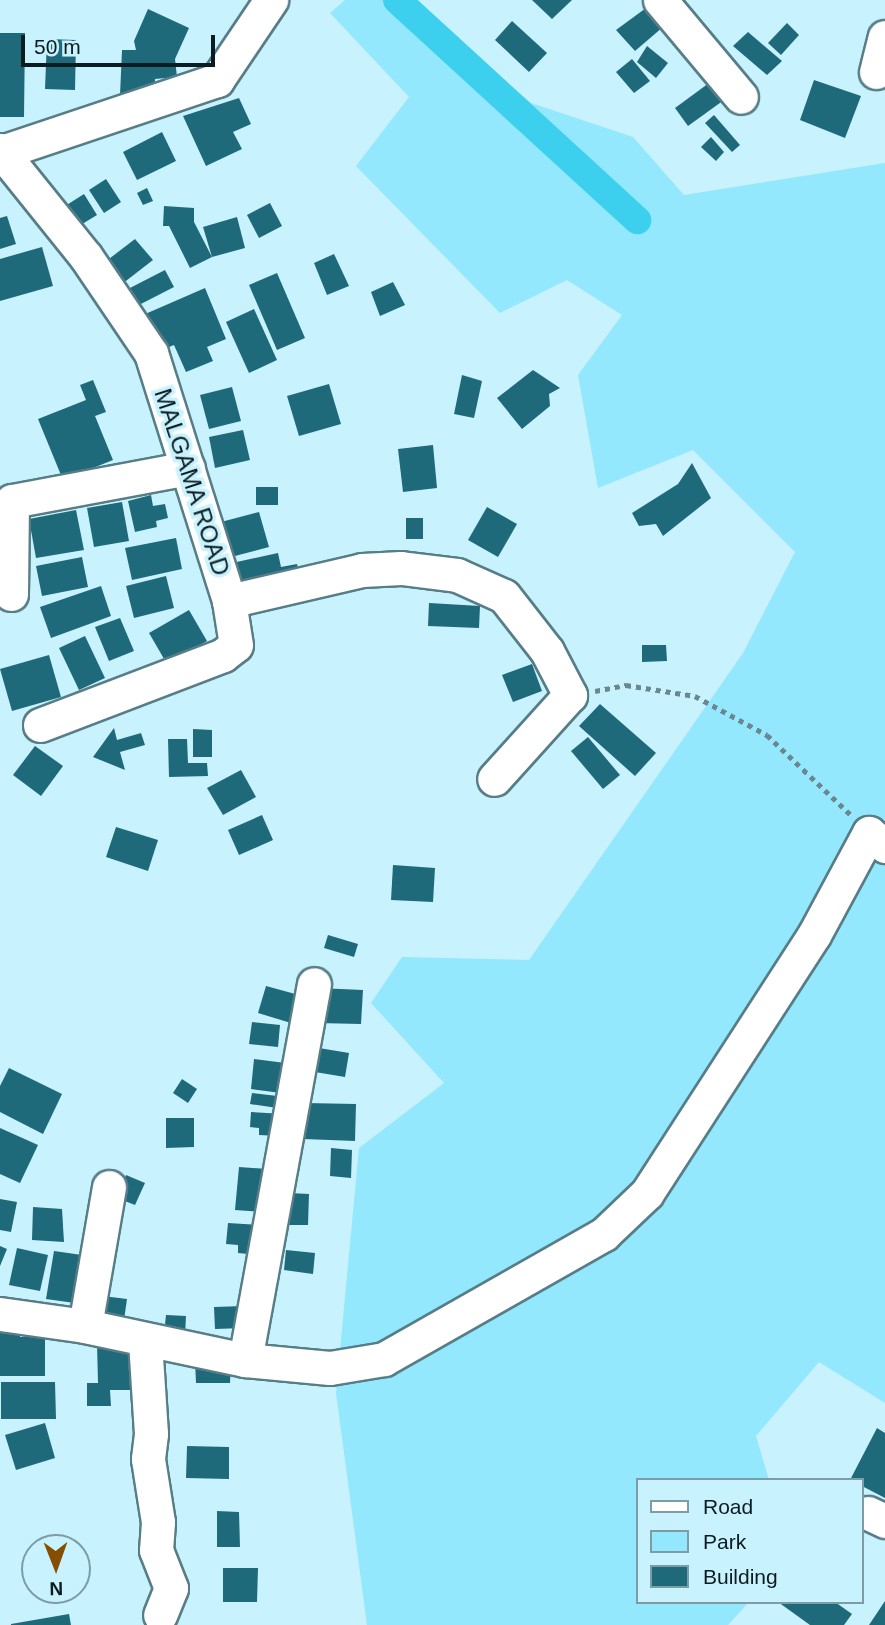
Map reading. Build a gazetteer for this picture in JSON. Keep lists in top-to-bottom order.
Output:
{
  "streets": {
    "street": ["MALGAMA ROAD"]
  },
  "legend": ["Road", "Park", "Building"],
  "scale_bar": "50 m",
  "north": "bottom"
}
